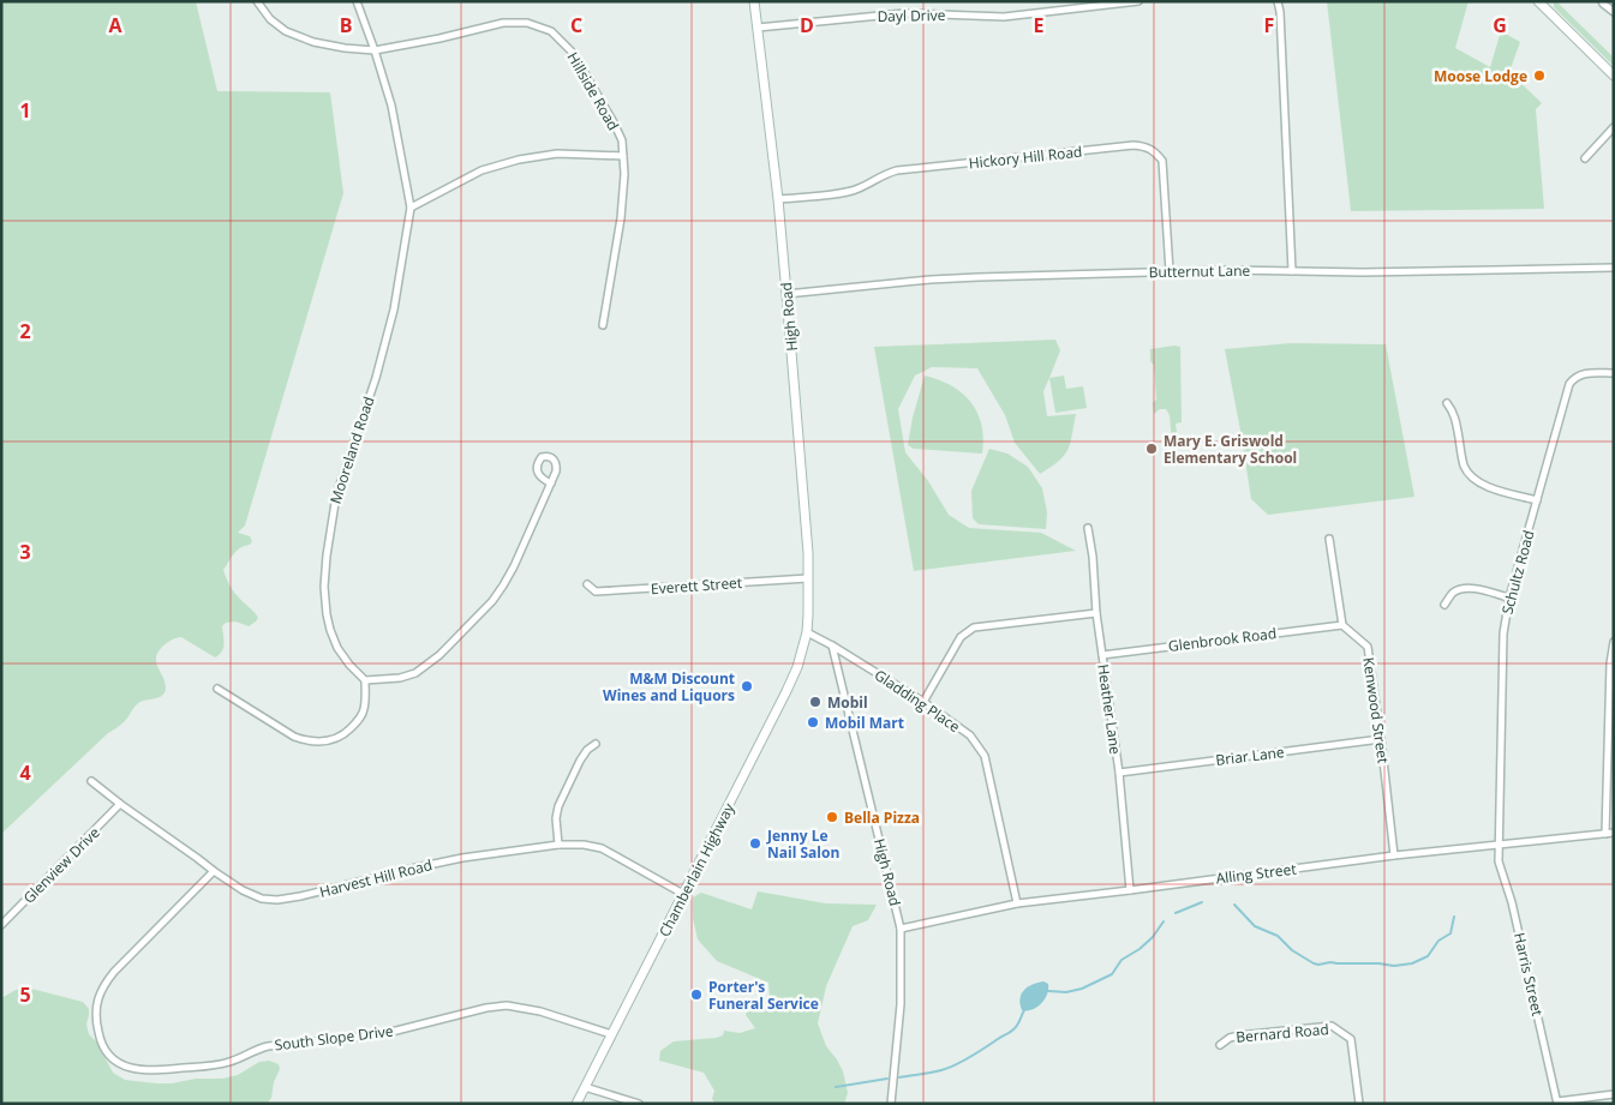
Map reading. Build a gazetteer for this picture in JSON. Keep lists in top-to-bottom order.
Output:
{
  "streets": {
    "main road": ["High Road", "Chamberlain Highway"],
    "street": [
      "Dayl Drive",
      "Hillside Road",
      "Hickory Hill Road",
      "Butternut Lane",
      "Mooreland Road",
      "Schultz Road",
      "Everett Street",
      "Glenbrook Road",
      "Gladding Place",
      "Heather Lane",
      "Kenwood Street",
      "Briar Lane",
      "Glenview Drive",
      "Alling Street",
      "Harvest Hill Road",
      "Harris Street",
      "Bernard Road",
      "South Slope Drive"
    ]
  },
  "crossings": [
    ["Dayl Drive", "High Road"],
    ["Hillside Road", "Mooreland Road"],
    ["Hickory Hill Road", "Butternut Lane"],
    ["Hickory Hill Road", "High Road"],
    ["Butternut Lane", "High Road"],
    ["High Road", "Everett Street"],
    ["High Road", "Gladding Place"],
    ["High Road", "Chamberlain Highway"],
    ["High Road", "Alling Street"],
    ["Schultz Road", "Alling Street"],
    ["Schultz Road", "Harris Street"],
    ["Glenbrook Road", "Heather Lane"],
    ["Glenbrook Road", "Kenwood Street"],
    ["Gladding Place", "Chamberlain Highway"],
    ["Gladding Place", "Alling Street"],
    ["Heather Lane", "Briar Lane"],
    ["Heather Lane", "Alling Street"],
    ["Kenwood Street", "Briar Lane"],
    ["Kenwood Street", "Alling Street"],
    ["Glenview Drive", "Harvest Hill Road"],
    ["Chamberlain Highway", "Harvest Hill Road"],
    ["Chamberlain Highway", "South Slope Drive"],
    ["Alling Street", "Harris Street"],
    ["Harvest Hill Road", "South Slope Drive"]
  ],
  "places": [
    "Moose Lodge",
    "Mary E. Griswold Elementary School",
    "M&M Discount Wines and Liquors",
    "Mobil",
    "Mobil Mart",
    "Bella Pizza",
    "Jenny Le Nail Salon",
    "Porter's Funeral Service"
  ],
  "grid": {
    "columns": [
      "A",
      "B",
      "C",
      "D",
      "E",
      "F",
      "G"
    ],
    "rows": [
      "1",
      "2",
      "3",
      "4",
      "5"
    ]
  }
}
